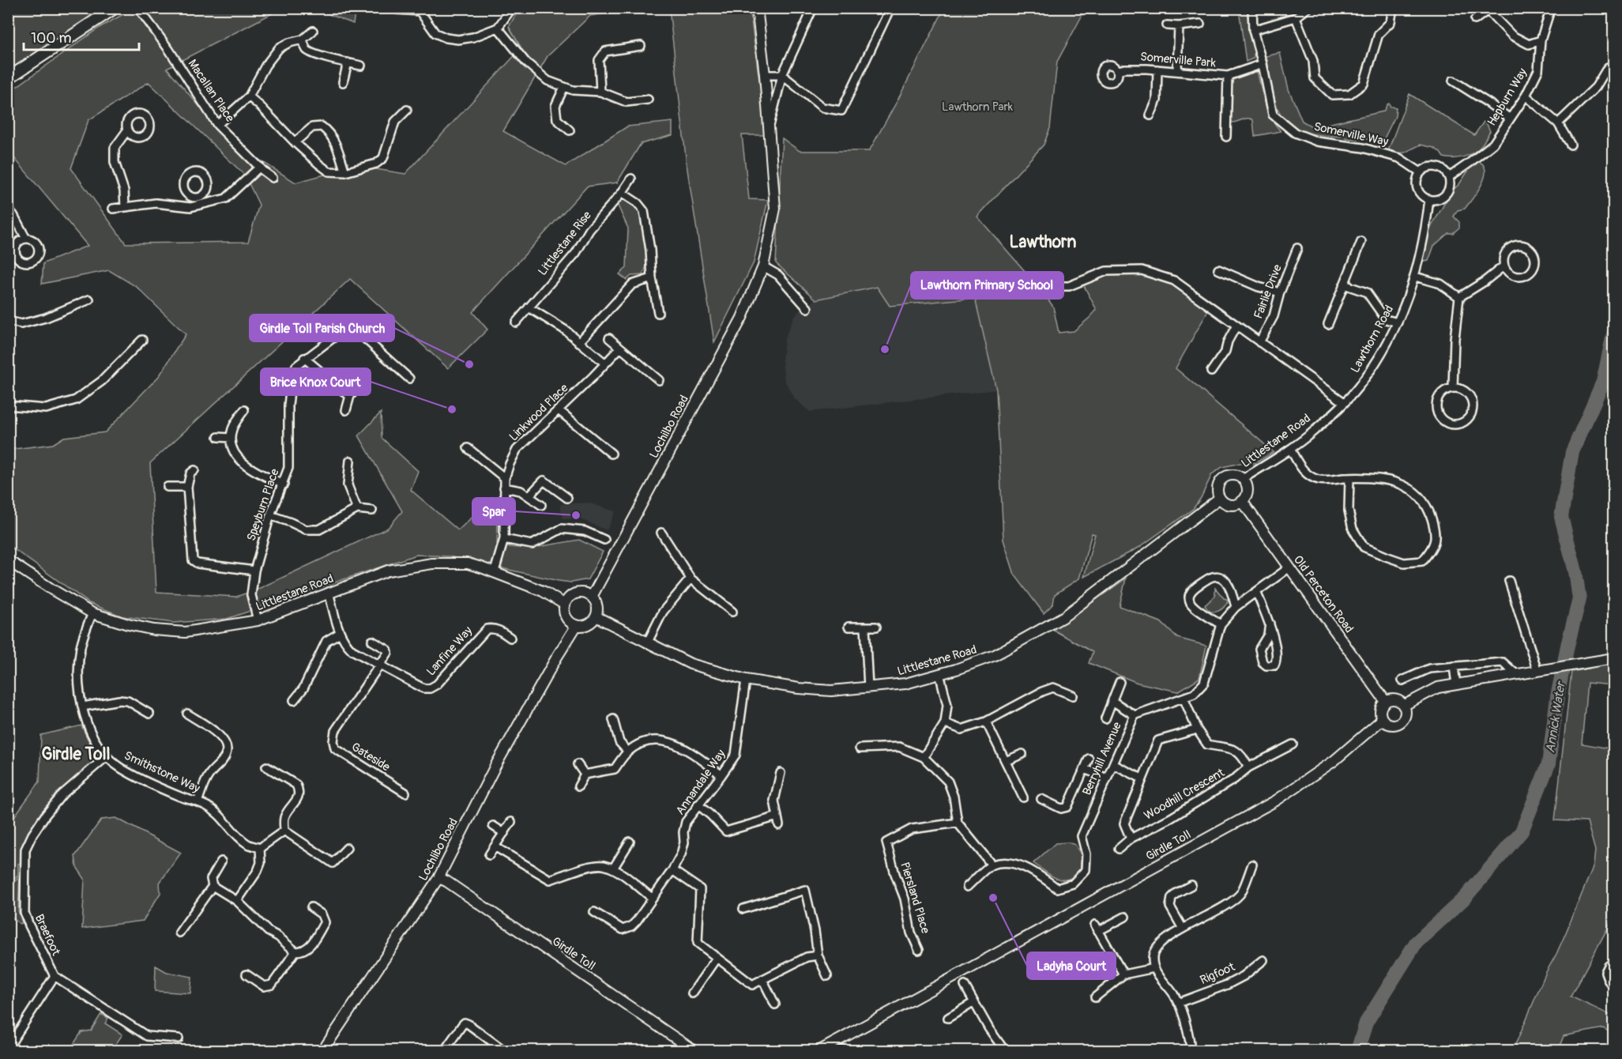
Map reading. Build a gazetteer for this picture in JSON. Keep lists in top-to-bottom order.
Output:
{
  "streets": {
    "street": [
      "Somerville Park",
      "Macallan Place",
      "Hepburn Way",
      "Somerville Way",
      "Littlestane Rise",
      "Fairlie Drive",
      "Lawthorn Road",
      "Linkwood Place",
      "Lochilbo Road",
      "Littlestane Road",
      "Speyburn Place",
      "Old Perceton Road",
      "Lanfine Way",
      "Gateside",
      "Berryhill Avenue",
      "Smithstone Way",
      "Annandale Way",
      "Woodhill Crescent",
      "Girdle Toll",
      "Lochlibo Road",
      "Piersland Place",
      "Braefoot",
      "Rigfoot"
    ]
  },
  "crossings": [
    ["Somerville Park", "Somerville Way"],
    ["Hepburn Way", "Somerville Way"],
    ["Hepburn Way", "Lawthorn Road"],
    ["Somerville Way", "Lawthorn Road"],
    ["Lawthorn Road", "Littlestane Road"],
    ["Linkwood Place", "Littlestane Road"],
    ["Lochilbo Road", "Littlestane Road"],
    ["Lochilbo Road", "Lochlibo Road"],
    ["Littlestane Road", "Speyburn Place"],
    ["Littlestane Road", "Old Perceton Road"],
    ["Littlestane Road", "Smithstone Way"],
    ["Littlestane Road", "Annandale Way"],
    ["Littlestane Road", "Lochlibo Road"],
    ["Old Perceton Road", "Berryhill Avenue"],
    ["Old Perceton Road", "Girdle Toll"],
    ["Lanfine Way", "Gateside"],
    ["Smithstone Way", "Braefoot"],
    ["Girdle Toll", "Lochlibo Road"]
  ],
  "districts": ["Lawthorn", "Girdle Toll"],
  "water": ["Annick Water"],
  "parks": ["Lawthorn Park"],
  "places": [
    "Lawthorn Primary School",
    "Girdle Toll Parish Church",
    "Brice Knox Court",
    "Spar",
    "Ladyha Court"
  ],
  "scale_bar": "100 m"
}
